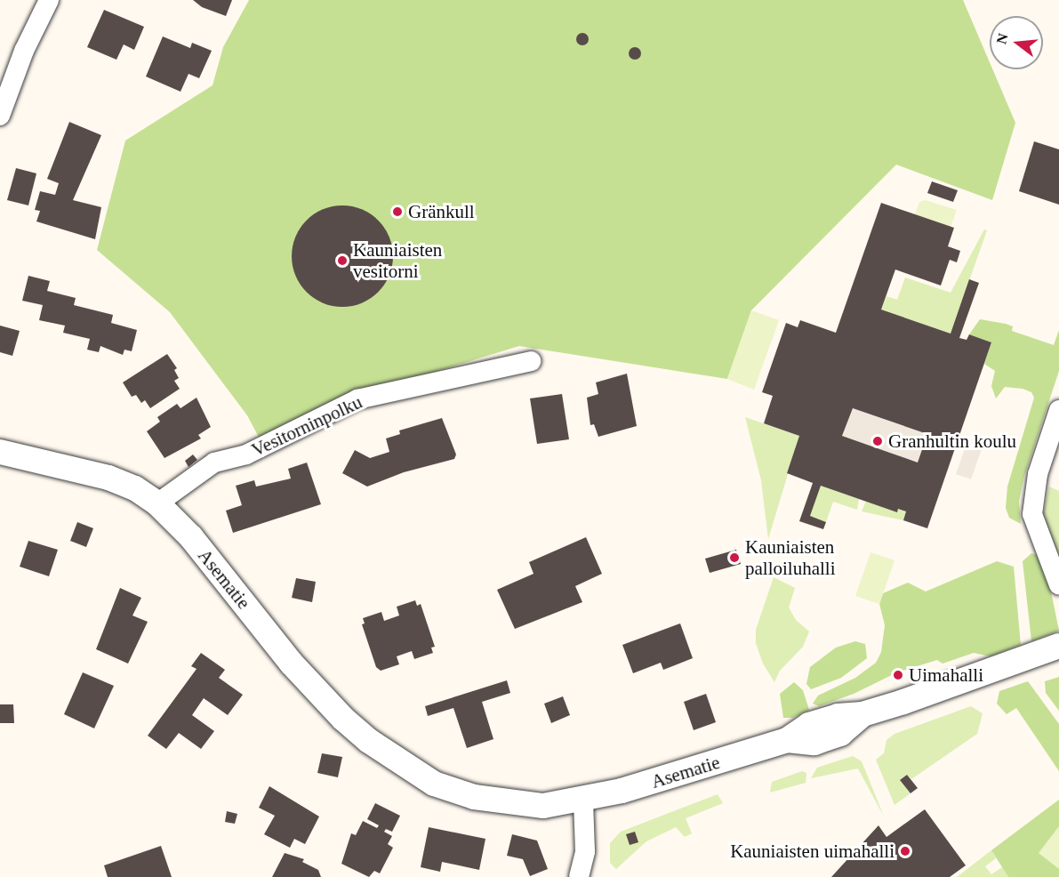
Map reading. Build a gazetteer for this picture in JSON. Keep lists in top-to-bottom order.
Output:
{
  "streets": {
    "street": ["Vesitorninpolku", "Asematie"]
  },
  "crossings": [
    ["Vesitorninpolku", "Asematie"]
  ],
  "places": [
    "Gränkull",
    "Kauniaisten vesitorni",
    "Granhultin koulu",
    "Kauniaisten palloiluhalli",
    "Uimahalli",
    "Kauniaisten uimahalli"
  ],
  "north": "left"
}
